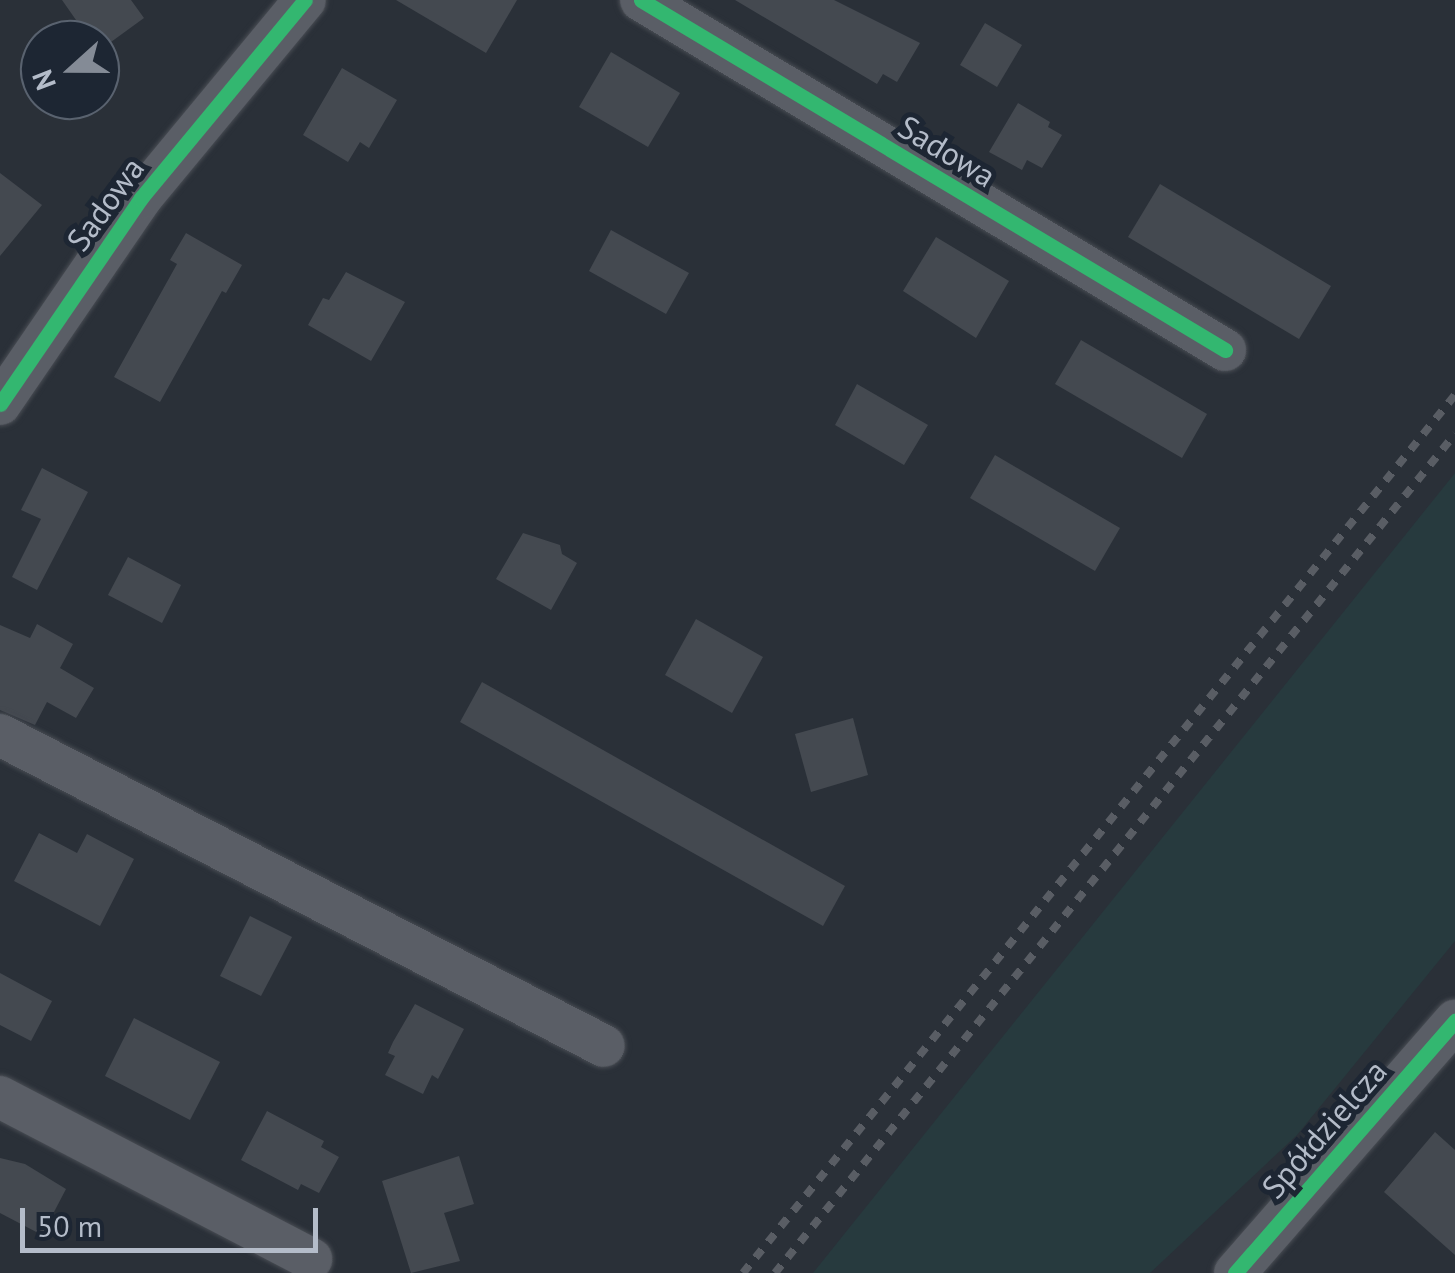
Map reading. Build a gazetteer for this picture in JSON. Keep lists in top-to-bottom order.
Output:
{
  "streets": {
    "street": ["Sadowa", "Spółdzielcza"]
  },
  "scale_bar": "50 m",
  "north": "left"
}
